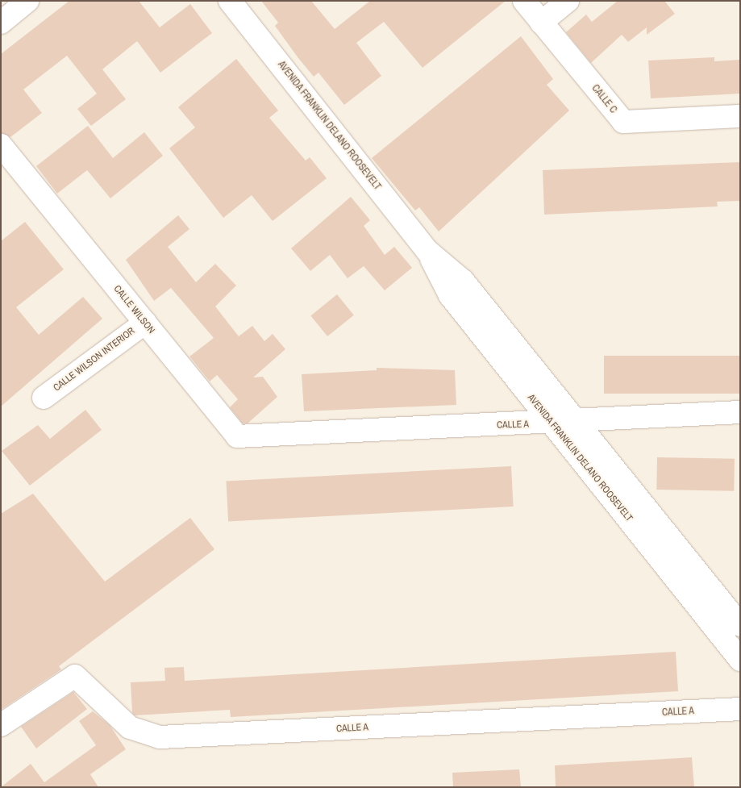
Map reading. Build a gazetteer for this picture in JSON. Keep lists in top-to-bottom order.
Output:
{
  "streets": {
    "street": [
      "CALLE C",
      "AVENIDA FRANKLIN DELANO ROOSEVELT",
      "CALLE WILSON",
      "CALLE WILSON INTERIOR",
      "CALLE A"
    ]
  },
  "crossings": [
    ["AVENIDA FRANKLIN DELANO ROOSEVELT", "CALLE A"],
    ["CALLE WILSON", "CALLE WILSON INTERIOR"],
    ["CALLE WILSON", "CALLE A"]
  ]
}
